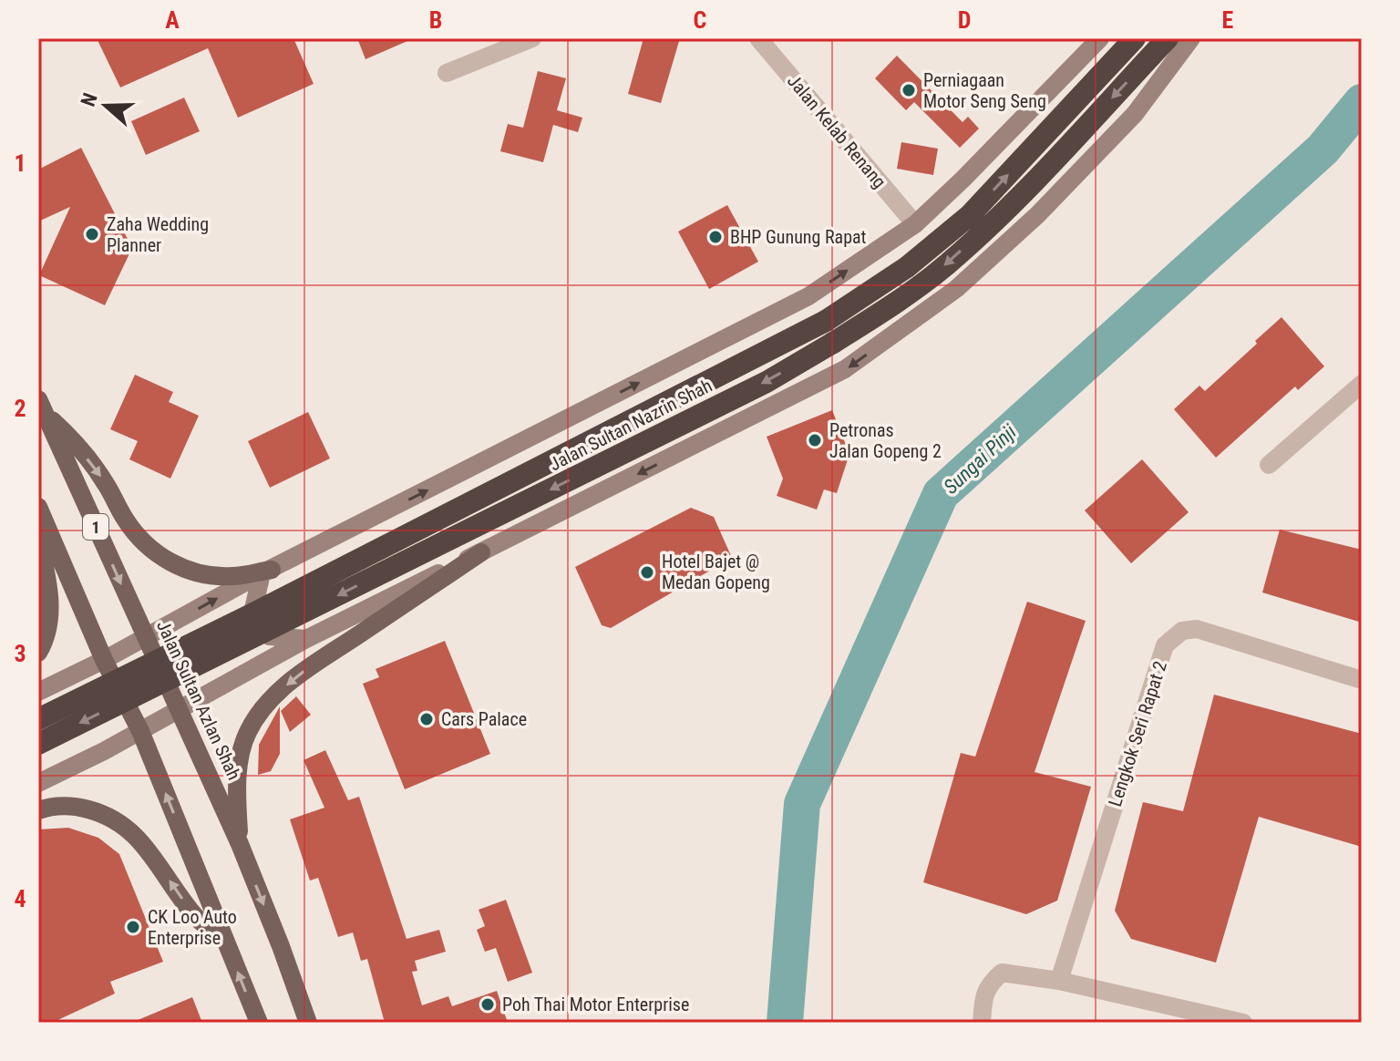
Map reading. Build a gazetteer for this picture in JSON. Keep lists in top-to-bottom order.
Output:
{
  "streets": {
    "highway": ["Jalan Sultan Nazrin Shah"],
    "main road": ["1", "Jalan Sultan Azlan Shah"],
    "street": ["Jalan Kelab Renang", "Lengkok Seri Rapat 2"]
  },
  "water": ["Sungai Pinji"],
  "places": [
    "Perniagaan Motor Seng Seng",
    "Zaha Wedding Planner",
    "BHP Gunung Rapat",
    "Petronas Jalan Gopeng 2",
    "Hotel Bajet @ Medan Gopeng",
    "Cars Palace",
    "CK Loo Auto Enterprise",
    "Poh Thai Motor Enterprise"
  ],
  "north": "left",
  "grid": {
    "columns": [
      "A",
      "B",
      "C",
      "D",
      "E"
    ],
    "rows": [
      "1",
      "2",
      "3",
      "4"
    ]
  }
}
